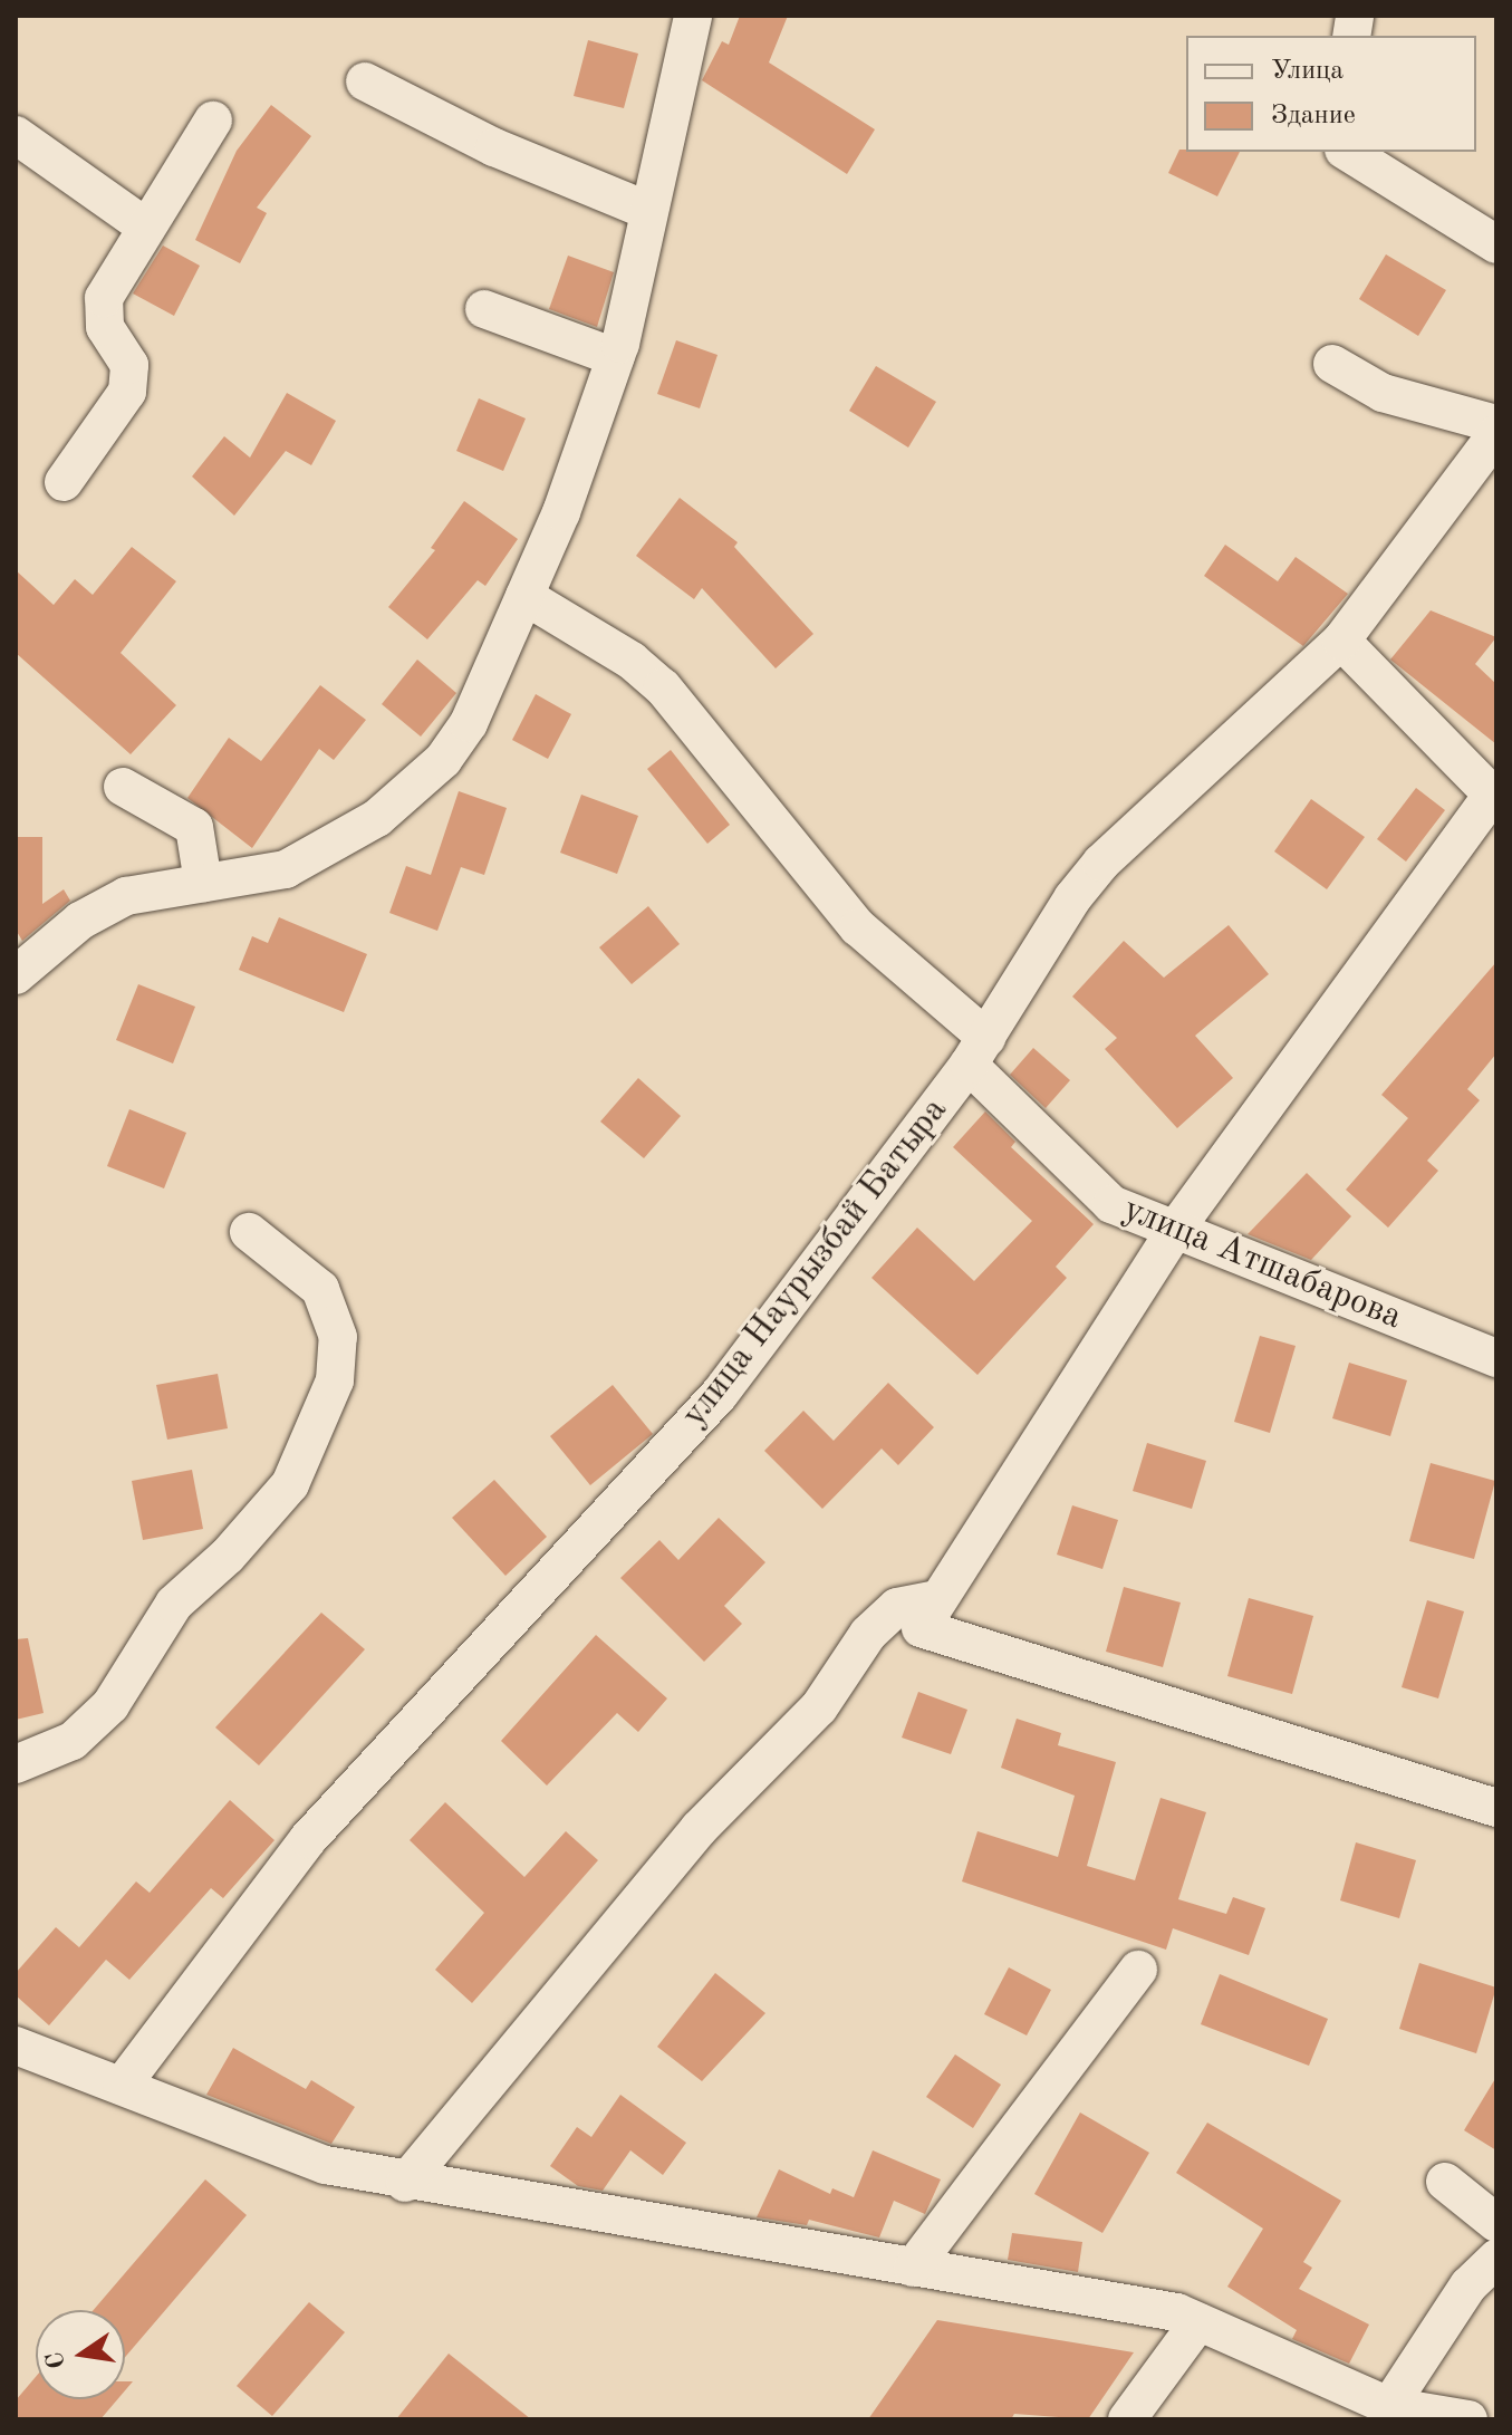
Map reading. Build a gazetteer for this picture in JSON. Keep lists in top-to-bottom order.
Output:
{
  "streets": {
    "street": ["улица Наурызбай Батыра", "улица Атшабарова"]
  },
  "crossings": [
    ["улица Наурызбай Батыра", "улица Атшабарова"]
  ],
  "legend": ["Улица", "Здание"],
  "north": "left"
}
